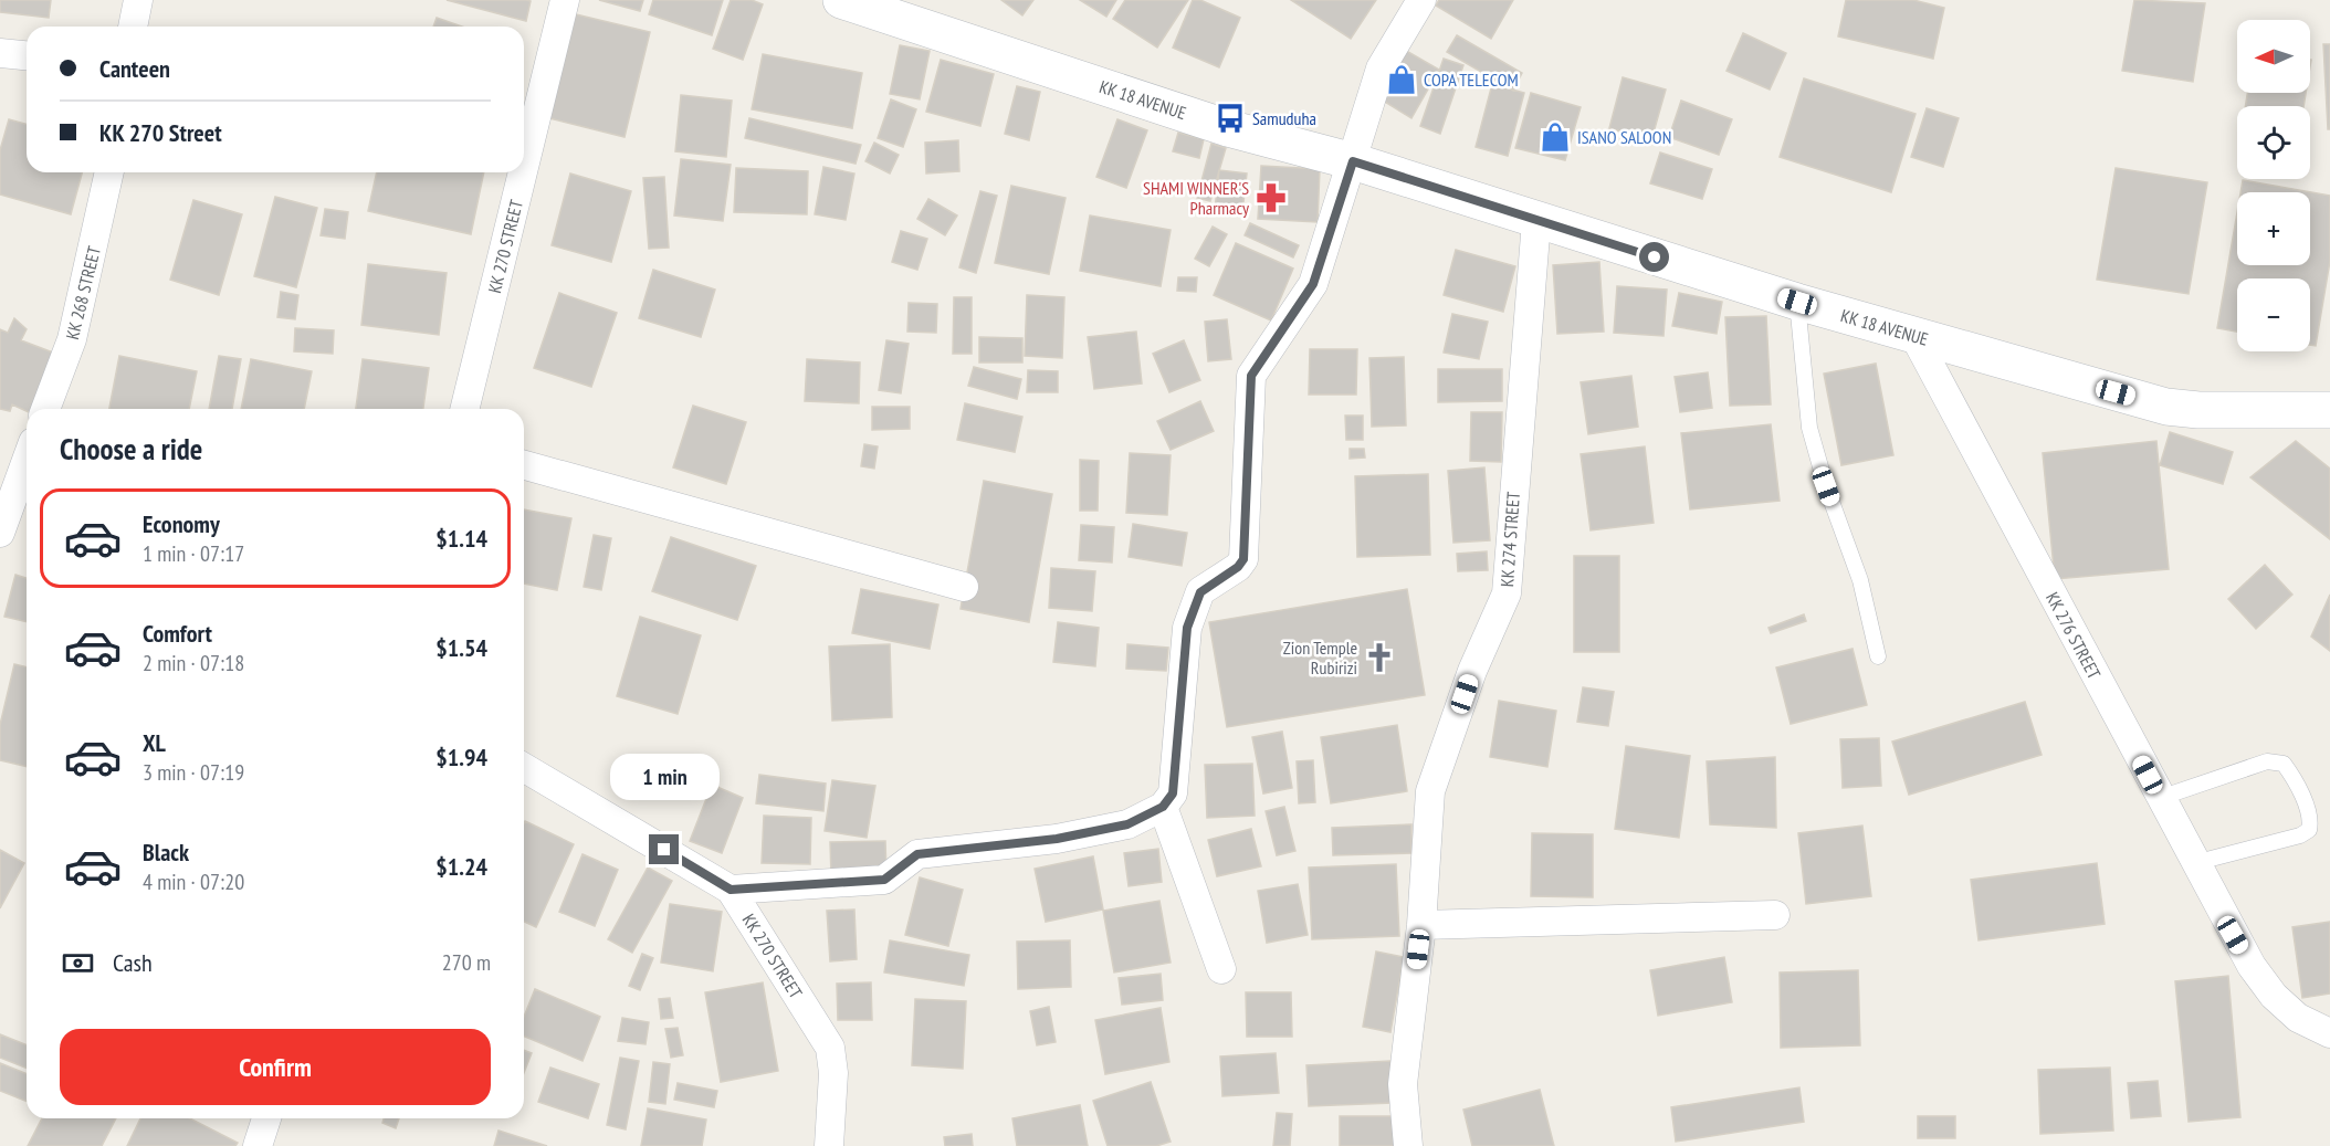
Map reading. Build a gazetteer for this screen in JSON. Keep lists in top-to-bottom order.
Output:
{
  "streets": {
    "main road": ["KK 18 AVENUE"],
    "street": [
      "KK 270 STREET",
      "KK 268 STREET",
      "KK 274 STREET",
      "KK 276 STREET"
    ]
  },
  "crossings": [
    ["KK 18 AVENUE", "KK 274 STREET"],
    ["KK 18 AVENUE", "KK 276 STREET"]
  ],
  "places": {
    "shop": ["COPA TELECOM", "ISANO SALOON"],
    "bus stop": ["Samuduha"],
    "pharmacy": ["SHAMI WINNER'S Pharmacy"],
    "church": ["Zion Temple Rubirizi"]
  },
  "north": "left",
  "page": {
    "map_buttons": ["+", "−"],
    "banner": ["Canteen", "KK 270 Street"],
    "heading": "Choose a ride",
    "list": [
      {
        "name": "Economy",
        "note": "1 min · 07:17",
        "value": "$1.14"
      },
      {
        "name": "Comfort",
        "note": "2 min · 07:18",
        "value": "$1.54"
      },
      {
        "name": "XL",
        "note": "3 min · 07:19",
        "value": "$1.94"
      },
      {
        "name": "Black",
        "note": "4 min · 07:20",
        "value": "$1.24"
      }
    ],
    "bubble": "1 min",
    "pay": ["Cash", "270 m"],
    "buttons": "Confirm"
  }
}
